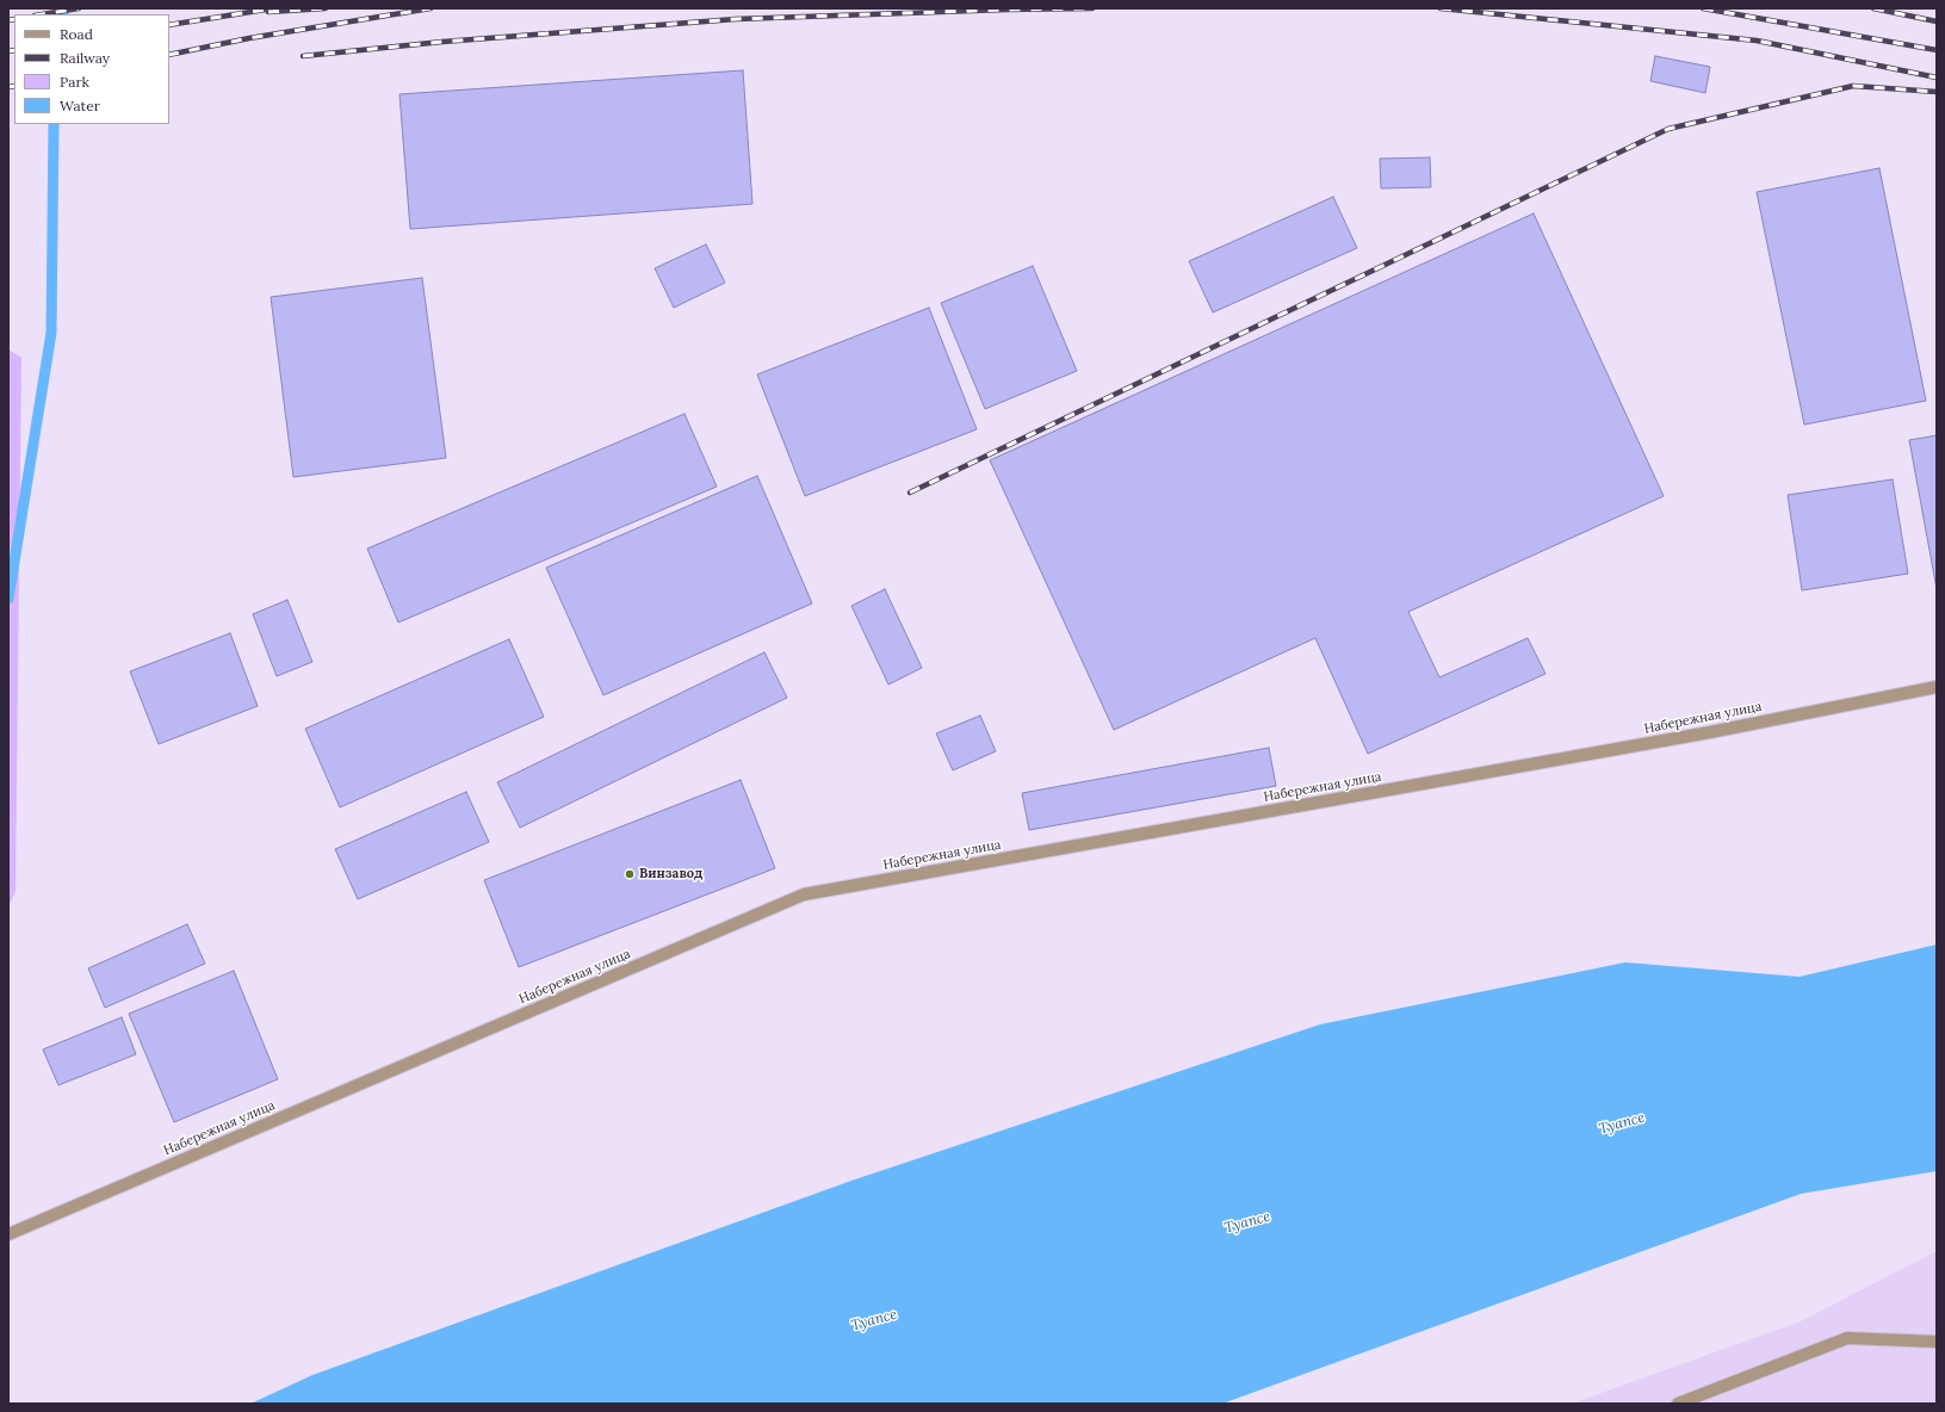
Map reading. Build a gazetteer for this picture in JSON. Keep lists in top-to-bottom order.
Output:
{
  "streets": {
    "street": ["Набережная улица"]
  },
  "water": ["Туапсе"],
  "places": ["Винзавод"],
  "legend": [
    "Road",
    "Railway",
    "Park",
    "Water"
  ]
}
